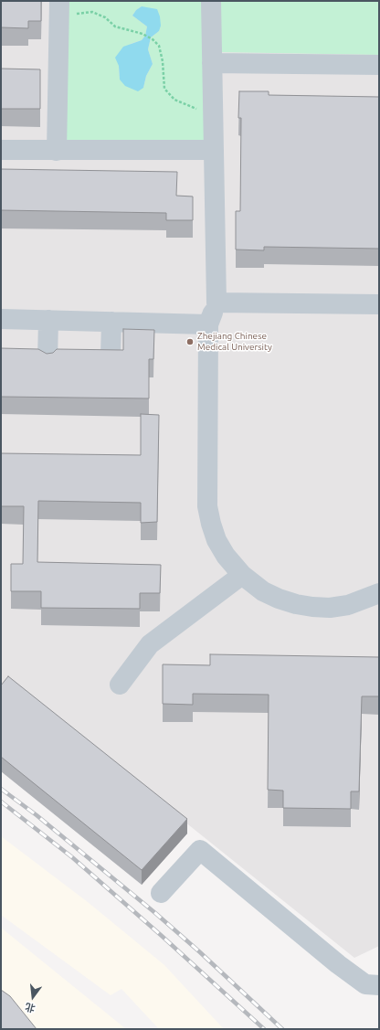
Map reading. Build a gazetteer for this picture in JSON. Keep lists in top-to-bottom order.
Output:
{
  "places": ["Zhejiang Chinese Medical University"],
  "north": "bottom"
}
